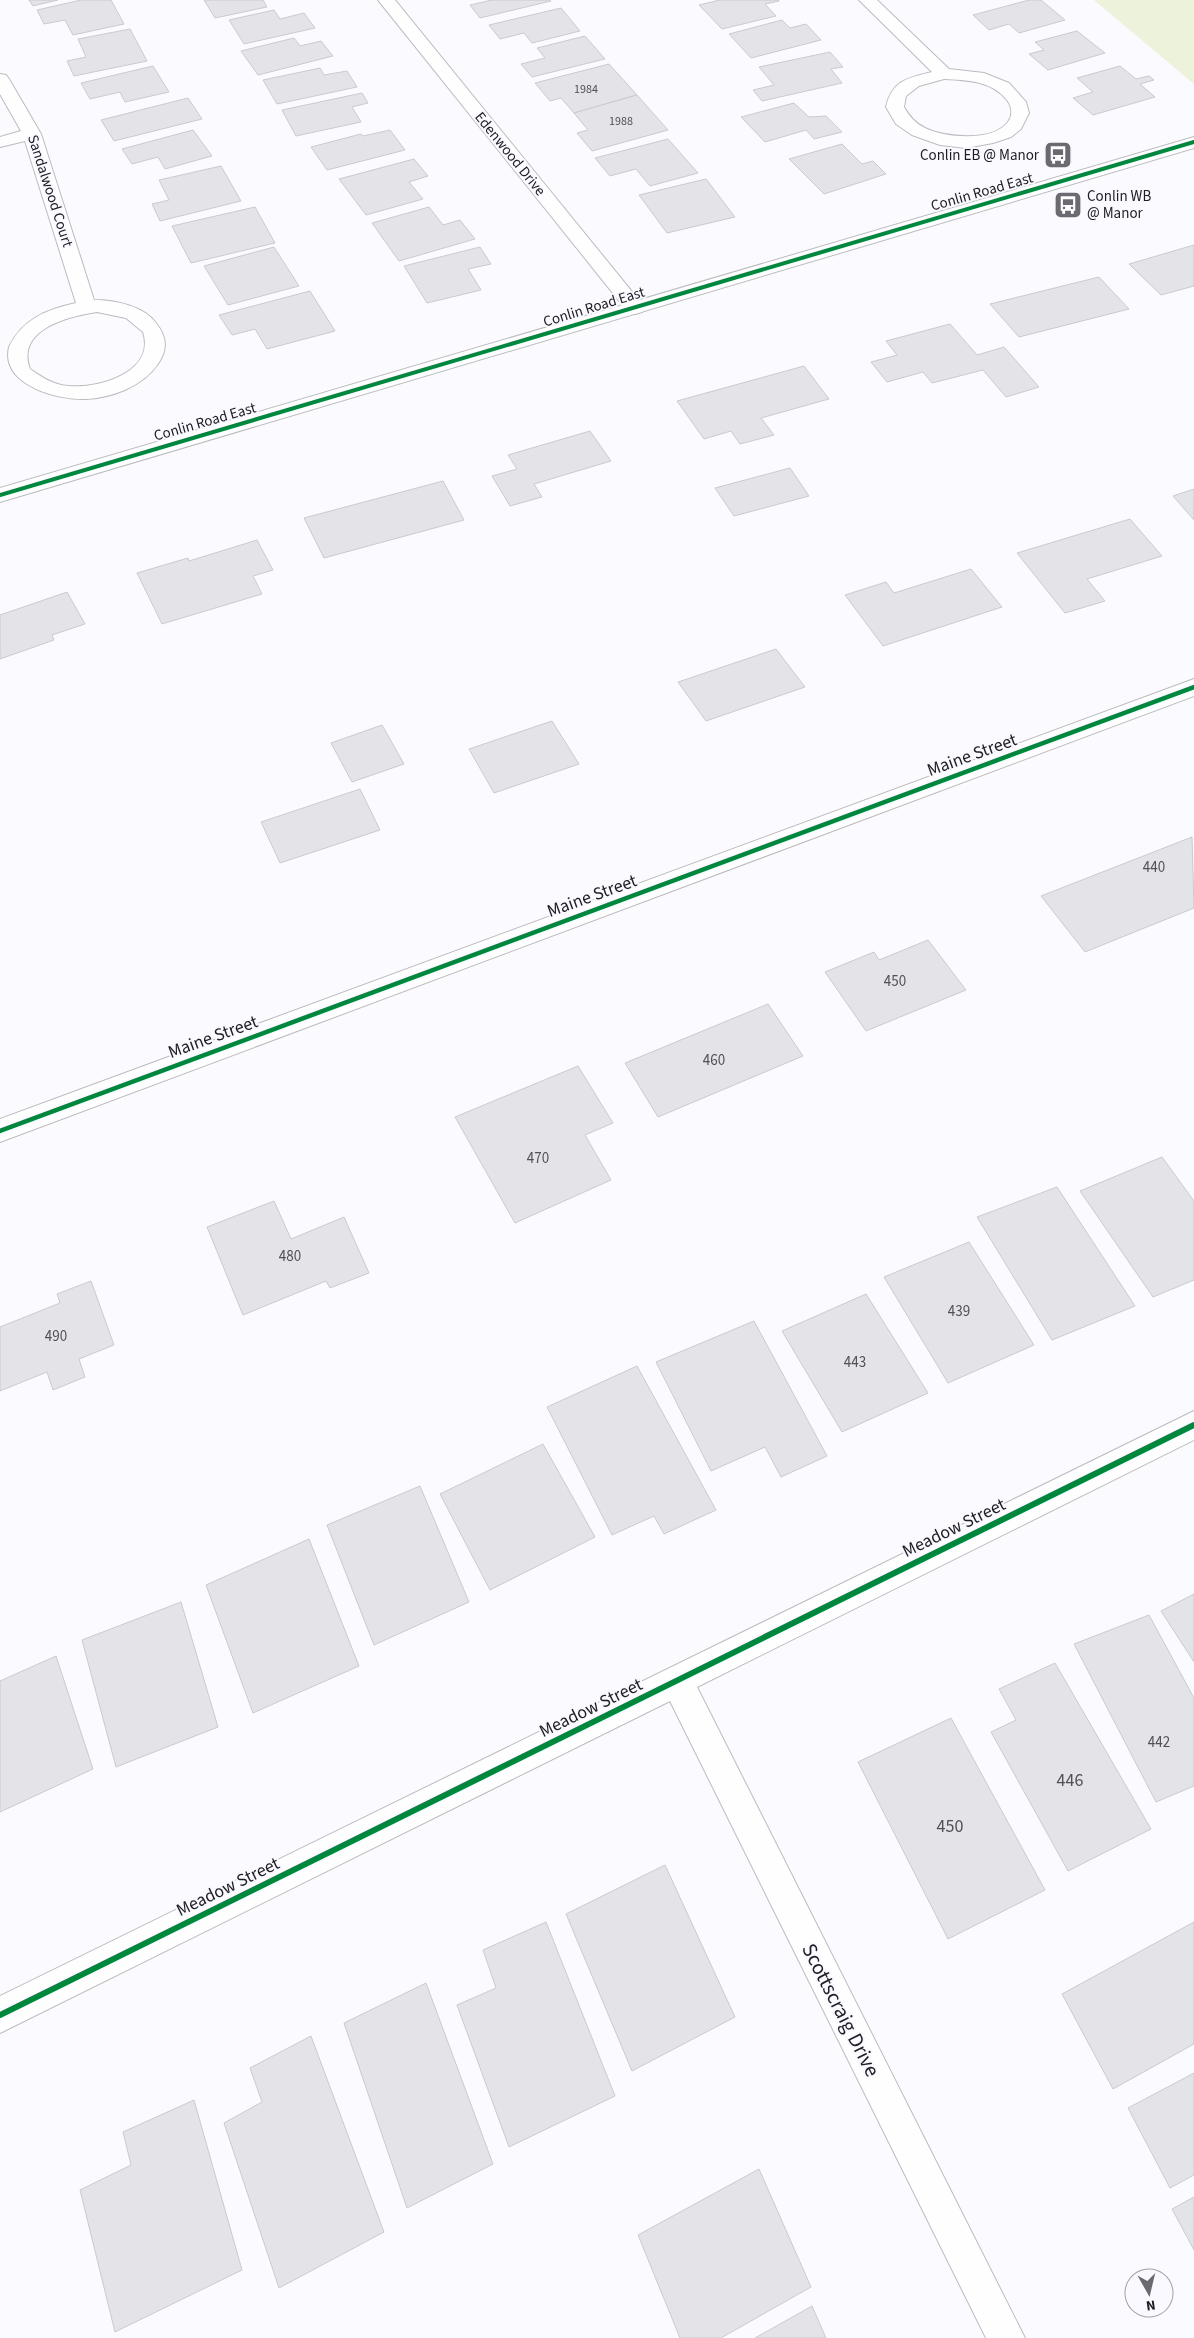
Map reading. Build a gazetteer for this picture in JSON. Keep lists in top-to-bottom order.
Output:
{
  "streets": {
    "street": [
      "Edenwood Drive",
      "Sandalwood Court",
      "Conlin Road East",
      "Maine Street",
      "Meadow Street",
      "Scottscraig Drive"
    ]
  },
  "crossings": [
    ["Edenwood Drive", "Conlin Road East"],
    ["Meadow Street", "Scottscraig Drive"]
  ],
  "places": {
    "bus stop": ["Conlin EB @ Manor", "Conlin WB @ Manor"]
  },
  "house_numbers": [
    "1984",
    "1988",
    "440",
    "450",
    "460",
    "470",
    "480",
    "439",
    "490",
    "443",
    "442",
    "446",
    "450"
  ],
  "north": "bottom"
}
